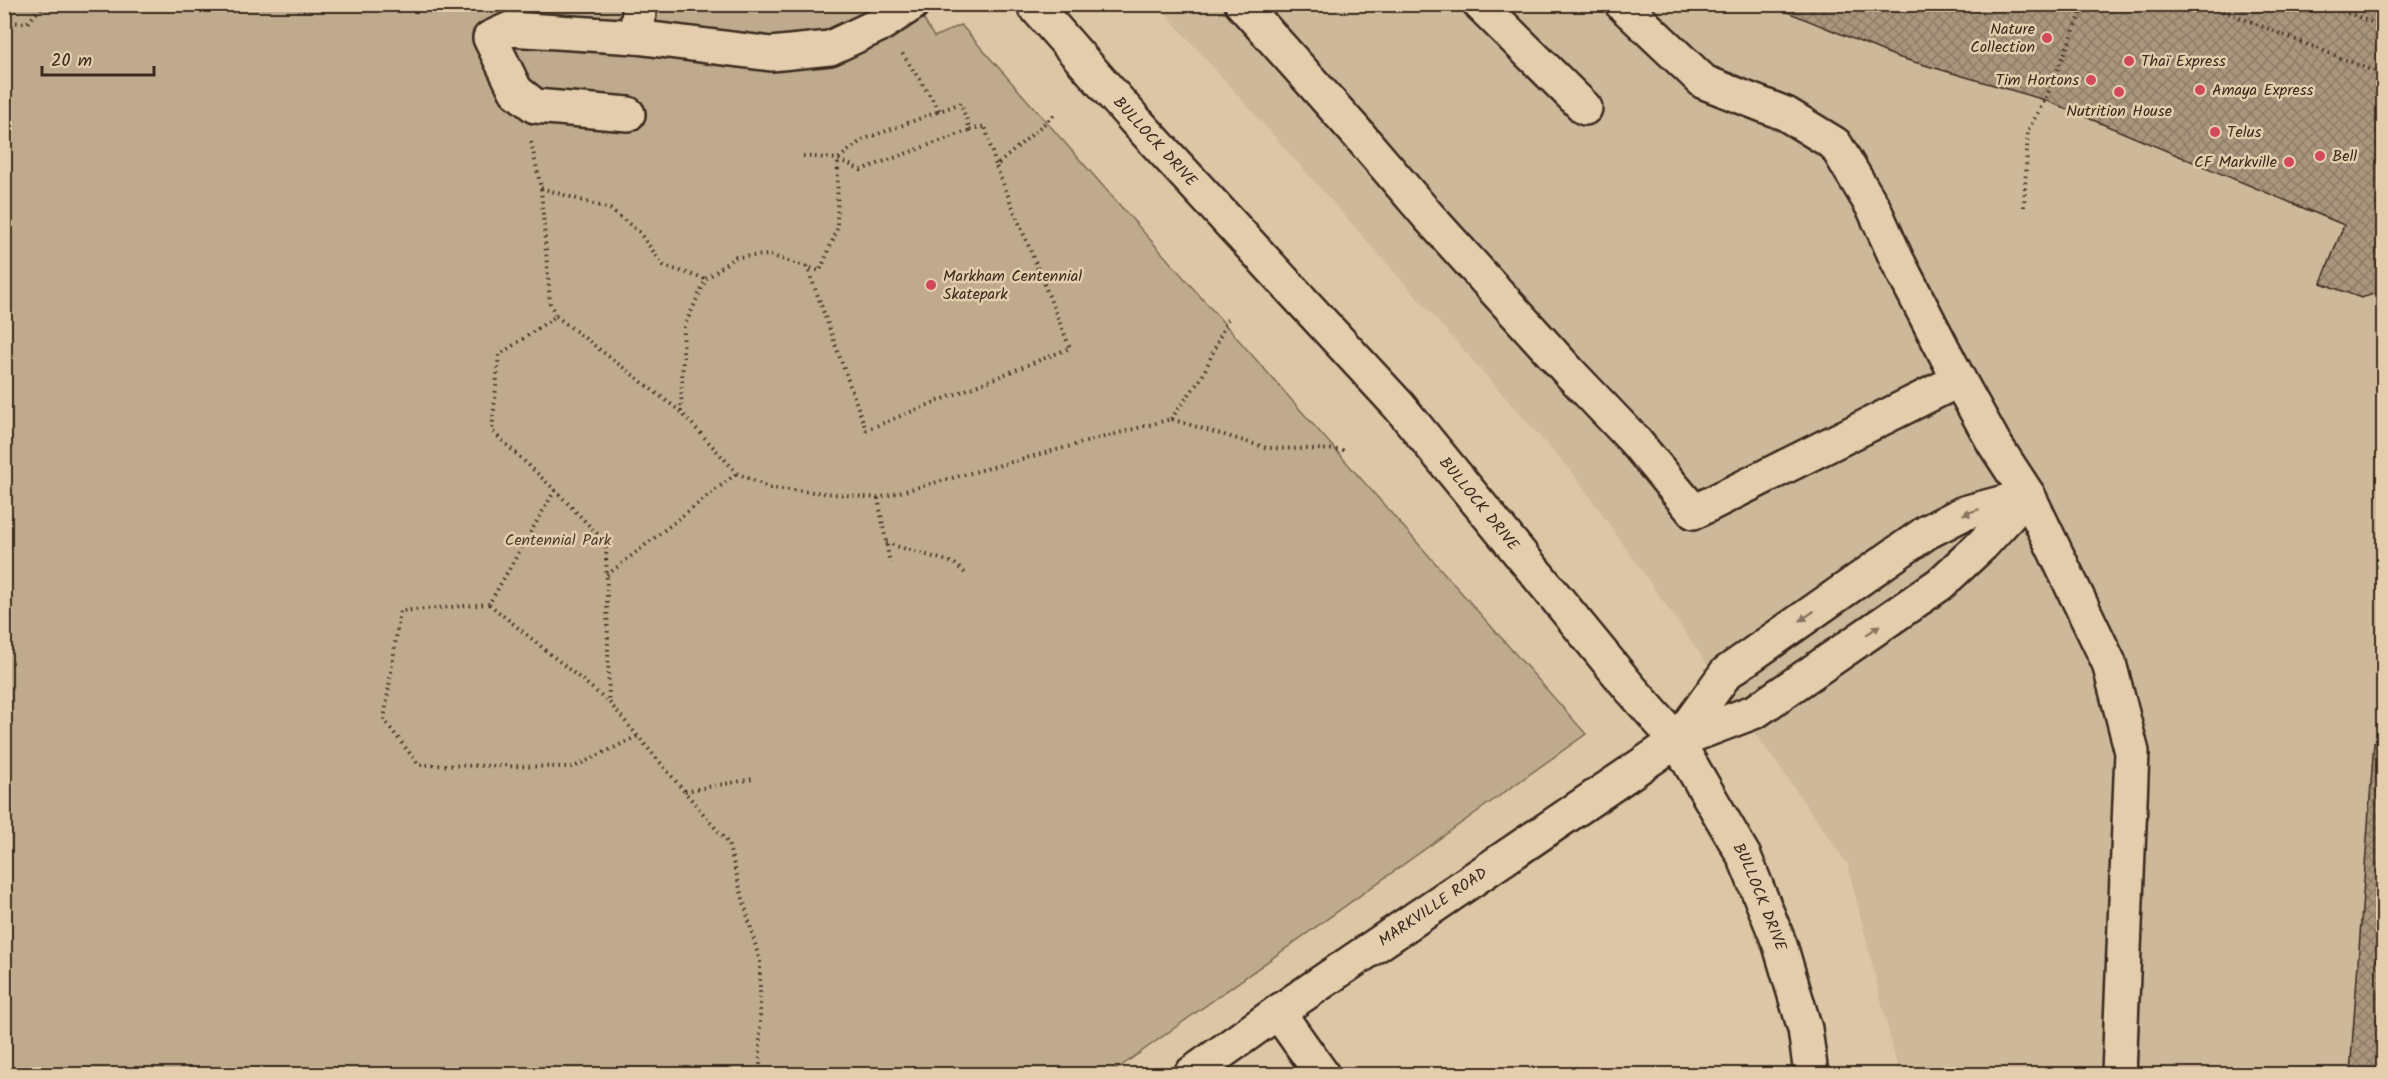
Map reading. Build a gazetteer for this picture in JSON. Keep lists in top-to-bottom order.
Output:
{
  "streets": {
    "street": ["BULLOCK DRIVE", "MARKVILLE ROAD"]
  },
  "crossings": [
    ["BULLOCK DRIVE", "MARKVILLE ROAD"]
  ],
  "parks": ["Centennial Park"],
  "places": [
    "Nature Collection",
    "Thaï Express",
    "Tim Hortons",
    "Amaya Express",
    "Nutrition House",
    "Telus",
    "Bell",
    "CF Markville",
    "Markham Centennial Skatepark"
  ],
  "scale_bar": "20 m"
}
